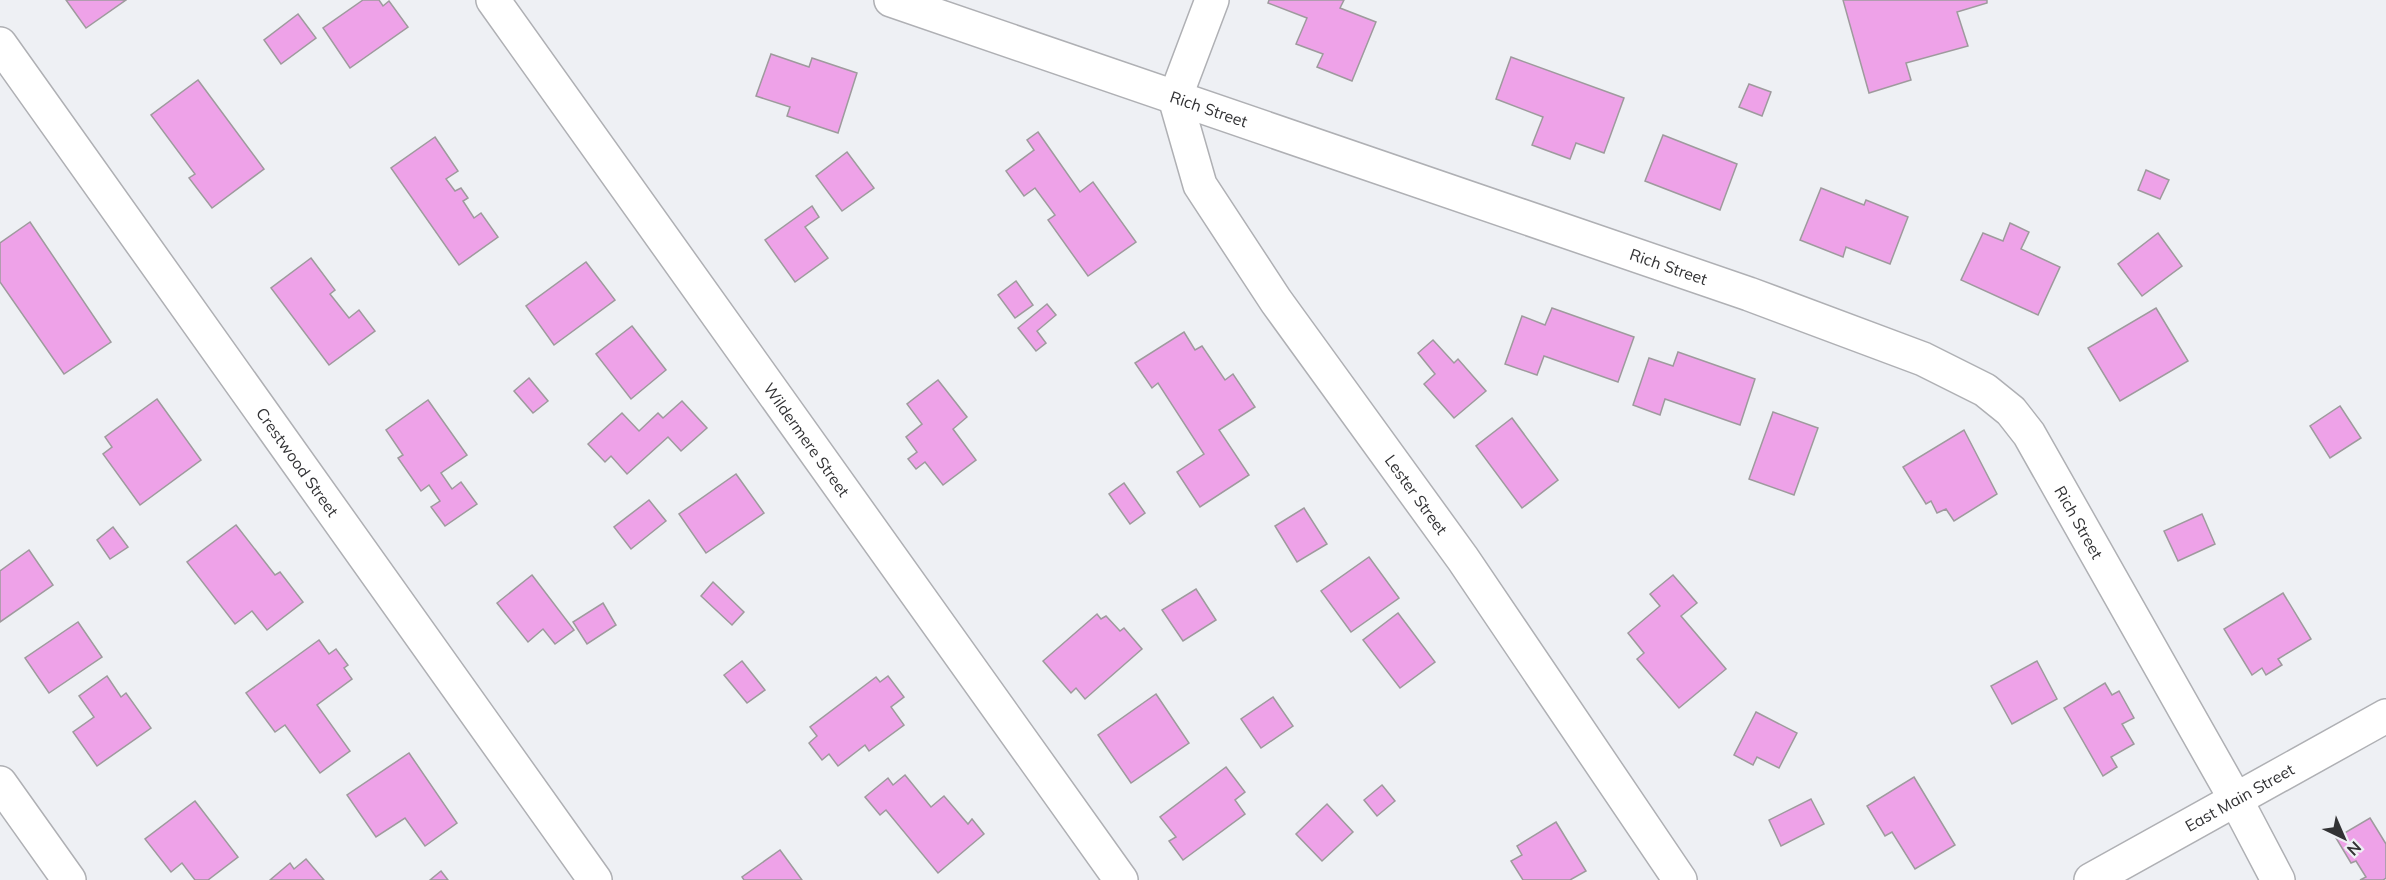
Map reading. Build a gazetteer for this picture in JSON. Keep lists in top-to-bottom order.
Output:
{
  "streets": {
    "street": [
      "Rich Street",
      "Wildermere Street",
      "Crestwood Street",
      "Lester Street",
      "East Main Street"
    ]
  },
  "crossings": [
    ["Rich Street", "Lester Street"],
    ["Rich Street", "East Main Street"]
  ],
  "north": "bottom right"
}
